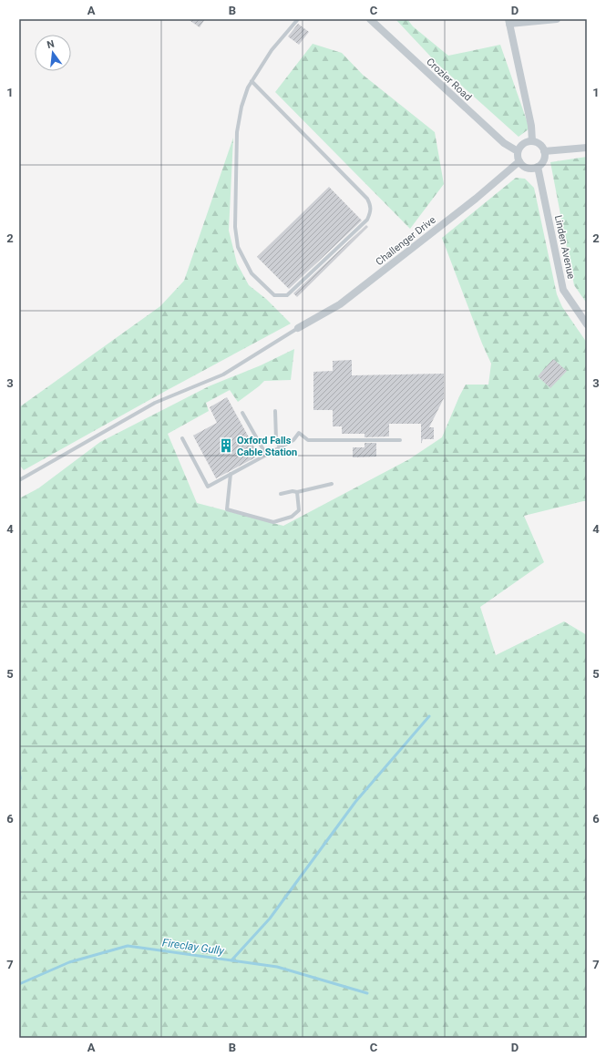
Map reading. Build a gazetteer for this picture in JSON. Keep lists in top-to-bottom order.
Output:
{
  "streets": {
    "street": ["Crozier Road", "Challenger Drive", "Linden Avenue"]
  },
  "crossings": [
    ["Crozier Road", "Challenger Drive"],
    ["Crozier Road", "Linden Avenue"],
    ["Challenger Drive", "Linden Avenue"]
  ],
  "water": ["Fireclay Gully"],
  "places": {
    "building": ["Oxford Falls Cable Station"]
  },
  "north": "top",
  "grid": {
    "columns": [
      "A",
      "B",
      "C",
      "D"
    ],
    "rows": [
      "1",
      "2",
      "3",
      "4",
      "5",
      "6",
      "7"
    ]
  }
}
